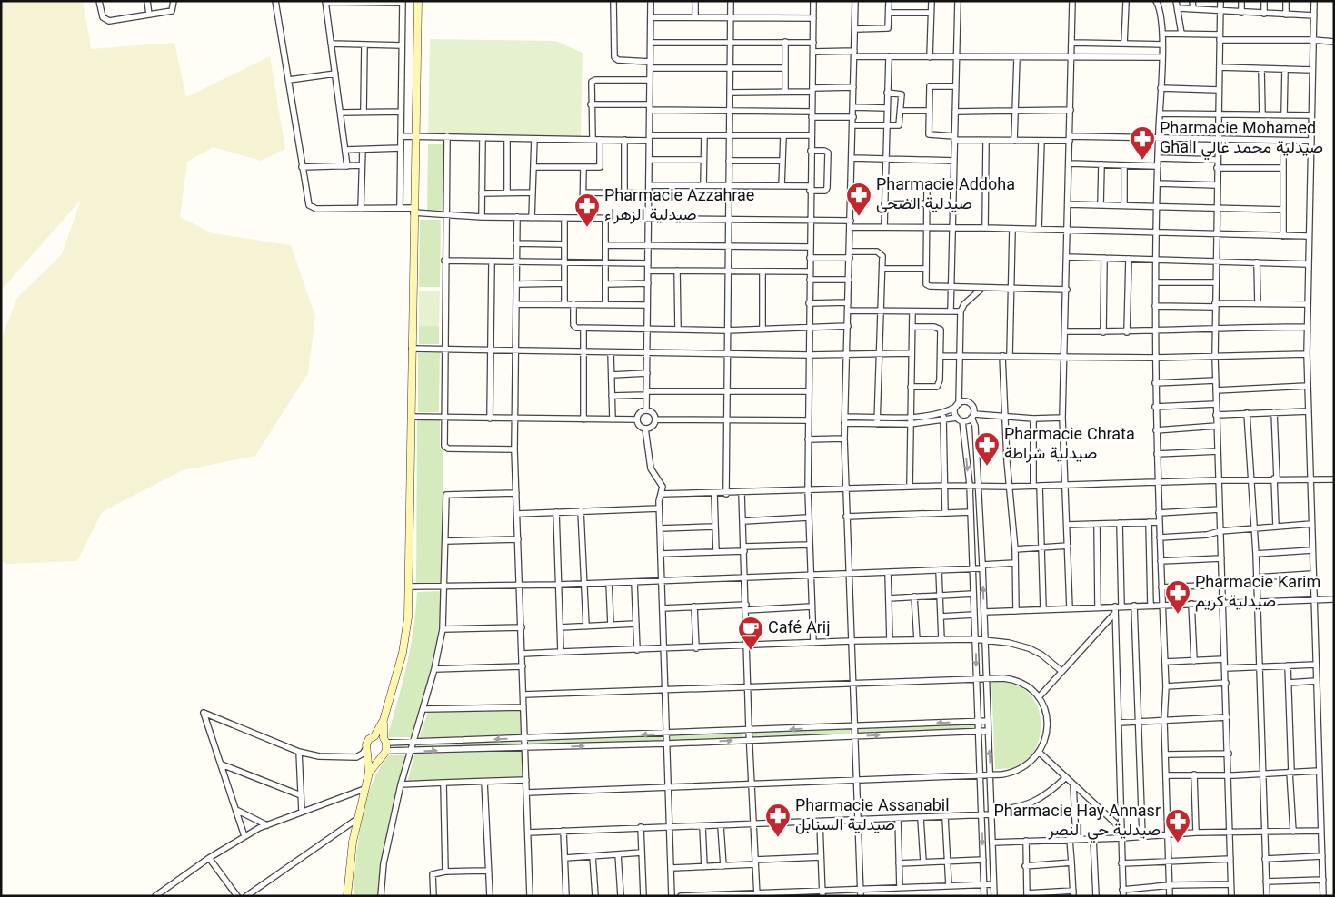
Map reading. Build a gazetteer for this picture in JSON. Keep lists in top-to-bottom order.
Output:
{
  "places": {
    "pharmacy": [
      "Pharmacie Mohamed Ghali صيدلية محمد غالي",
      "Pharmacie Addoha صيدلية الضحى",
      "Pharmacie Azzahrae صيدلية الزهراء",
      "Pharmacie Chrata صيدلية شراطة",
      "Pharmacie Karim صيدلية كريم",
      "Pharmacie Assanabil صيدلية السنابل",
      "Pharmacie Hay Annasr صيدلية حي النصر"
    ],
    "cafe": ["Café Arij"]
  }
}
